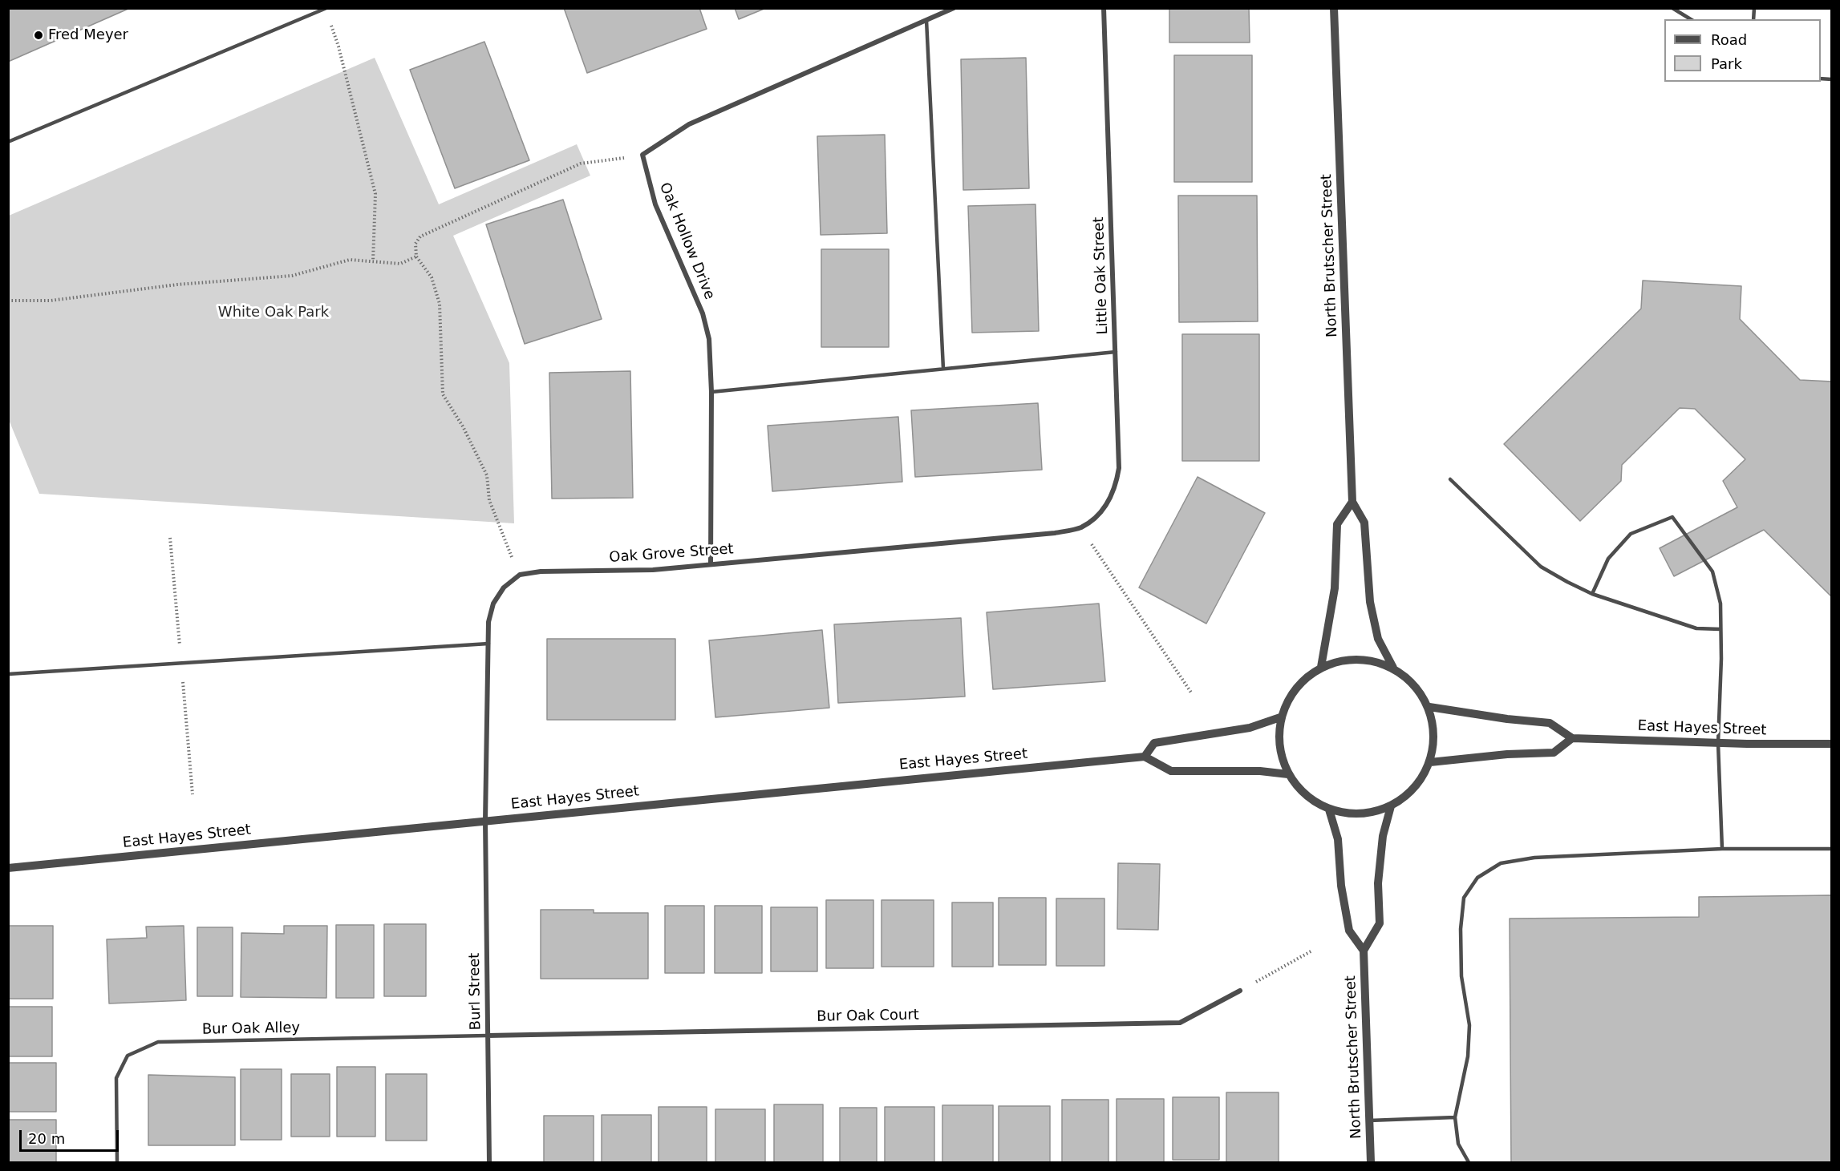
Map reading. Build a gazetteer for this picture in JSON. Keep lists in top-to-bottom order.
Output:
{
  "streets": {
    "street": [
      "Oak Hollow Drive",
      "North Brutscher Street",
      "Little Oak Street",
      "Oak Grove Street",
      "East Hayes Street",
      "Burl Street",
      "Bur Oak Court"
    ],
    "lane": ["Bur Oak Alley"]
  },
  "crossings": [
    ["Oak Hollow Drive", "Oak Grove Street"],
    ["Little Oak Street", "Oak Grove Street"],
    ["East Hayes Street", "Burl Street"],
    ["Burl Street", "Bur Oak Court"],
    ["Burl Street", "Bur Oak Alley"],
    ["Bur Oak Court", "Bur Oak Alley"]
  ],
  "parks": ["White Oak Park"],
  "places": ["Fred Meyer"],
  "legend": ["Road", "Park"],
  "scale_bar": "20 m"
}
